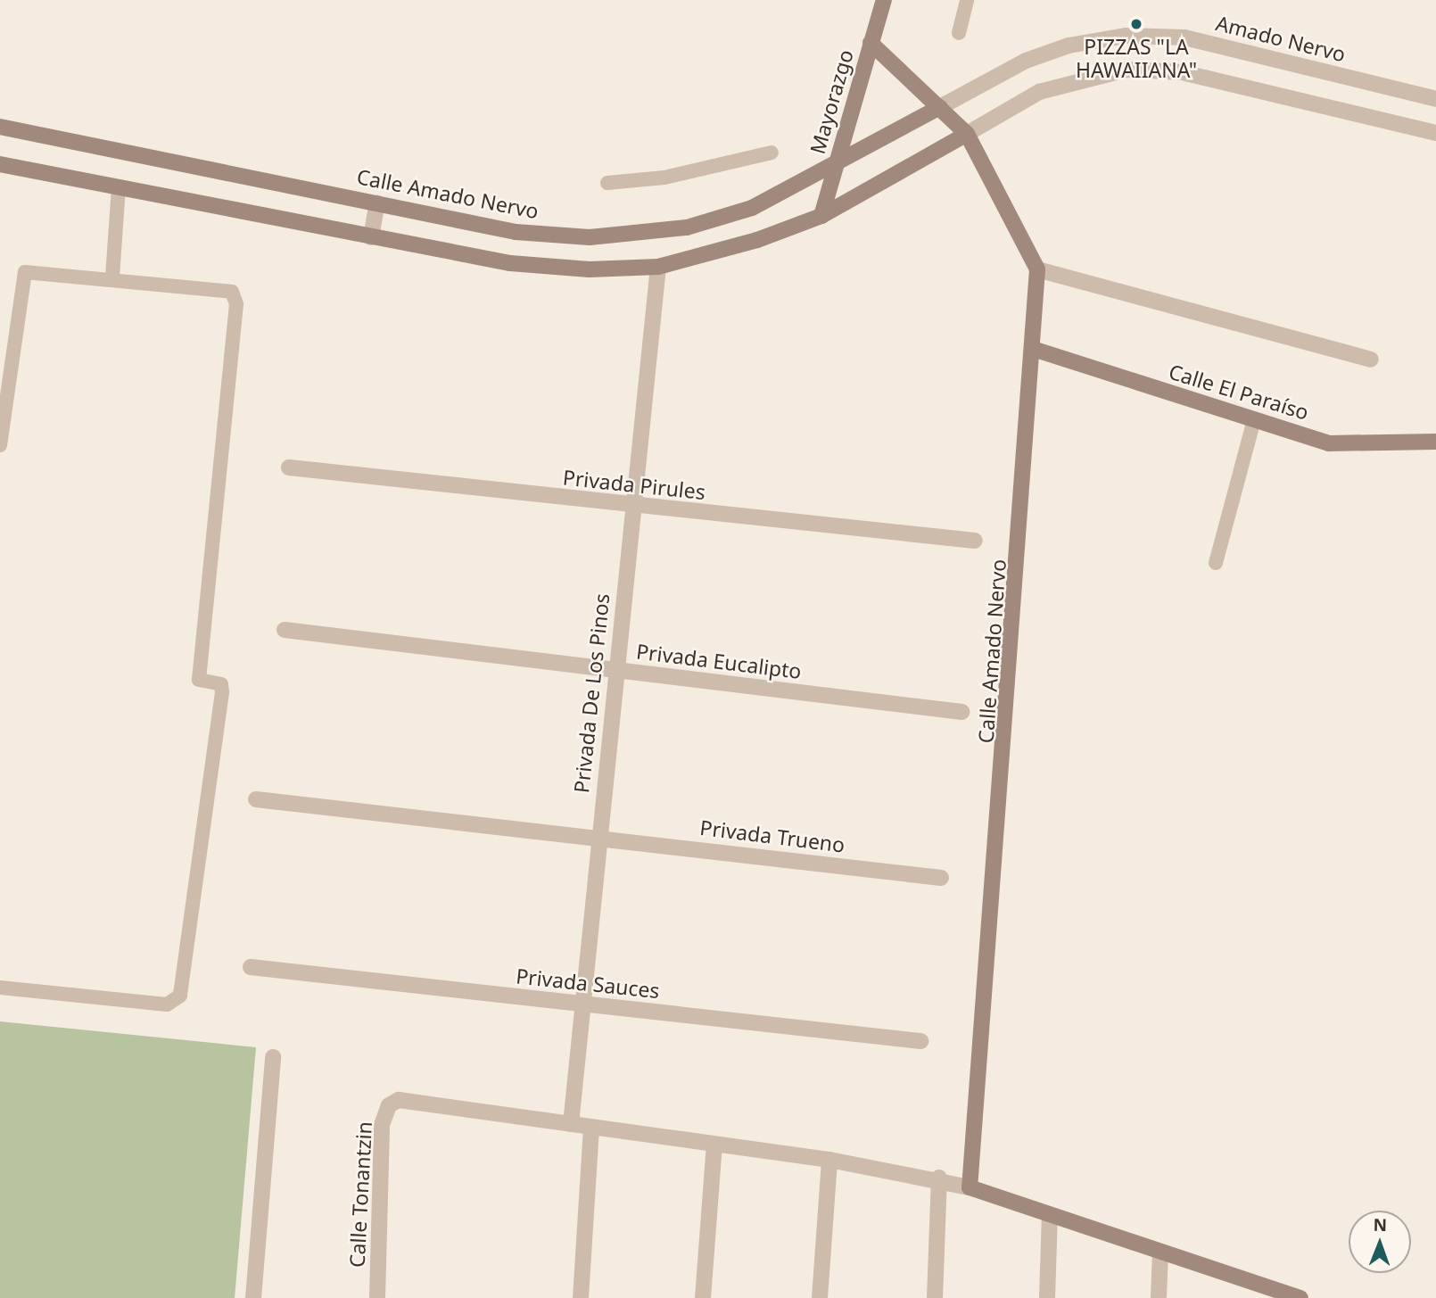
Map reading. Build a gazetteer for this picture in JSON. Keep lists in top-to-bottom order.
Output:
{
  "streets": {
    "main road": ["Mayorazgo", "Calle Amado Nervo", "Calle El Paraíso"],
    "street": [
      "Amado Nervo",
      "Privada Pirules",
      "Privada Eucalipto",
      "Privada De Los Pinos",
      "Privada Trueno",
      "Privada Sauces",
      "Calle Tonantzin"
    ]
  },
  "crossings": [
    ["Amado Nervo", "Calle Amado Nervo"],
    ["Mayorazgo", "Calle Amado Nervo"],
    ["Calle Amado Nervo", "Calle El Paraíso"],
    ["Privada Pirules", "Privada De Los Pinos"],
    ["Privada Eucalipto", "Privada De Los Pinos"],
    ["Privada De Los Pinos", "Privada Trueno"],
    ["Privada De Los Pinos", "Privada Sauces"],
    ["Privada De Los Pinos", "Calle Tonantzin"]
  ],
  "places": ["PIZZAS \"LA HAWAIIANA\""],
  "north": "top"
}
